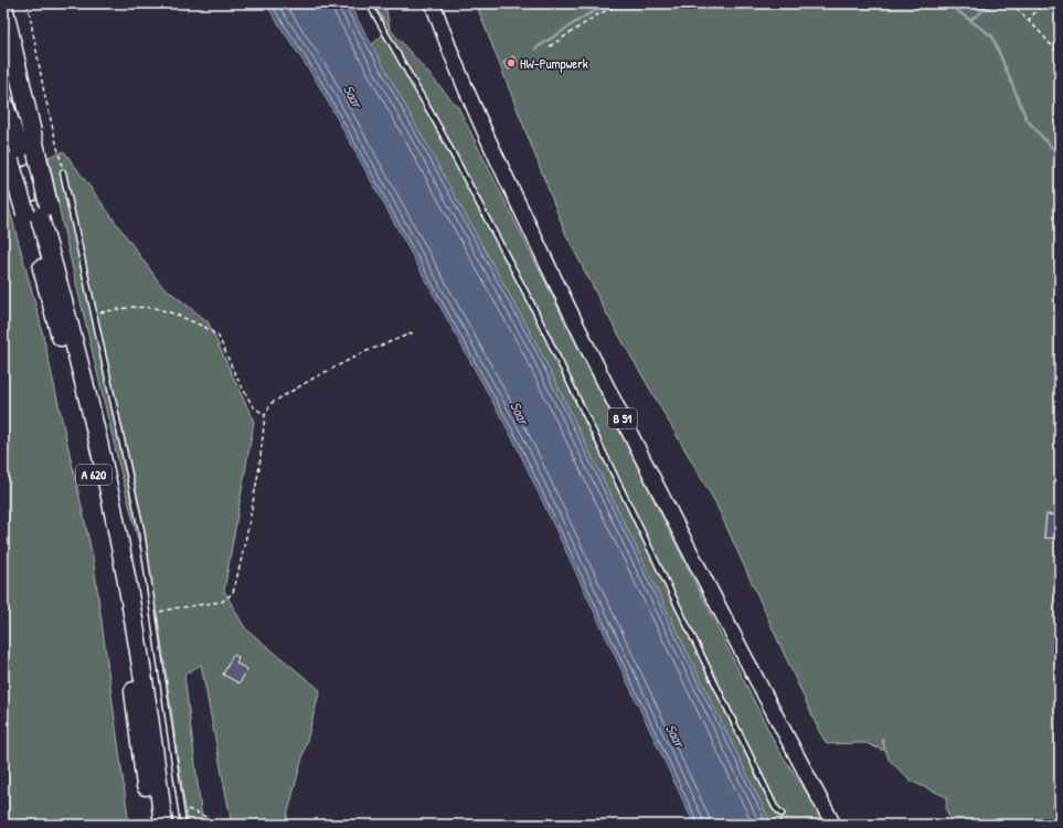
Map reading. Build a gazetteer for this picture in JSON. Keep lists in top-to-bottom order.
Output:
{
  "streets": {
    "highway": ["A 620"],
    "main road": ["B 51"]
  },
  "water": ["Saar"],
  "places": ["HW-Pumpwerk"]
}
